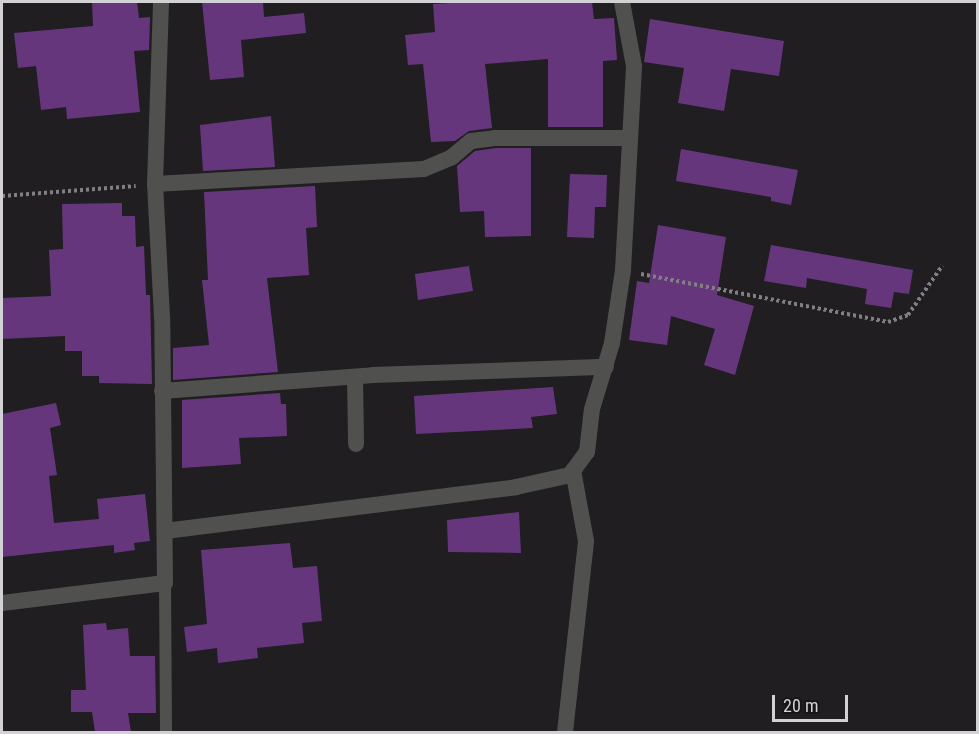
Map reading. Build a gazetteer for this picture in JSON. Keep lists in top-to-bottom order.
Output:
{
  "scale_bar": "20 m"
}
